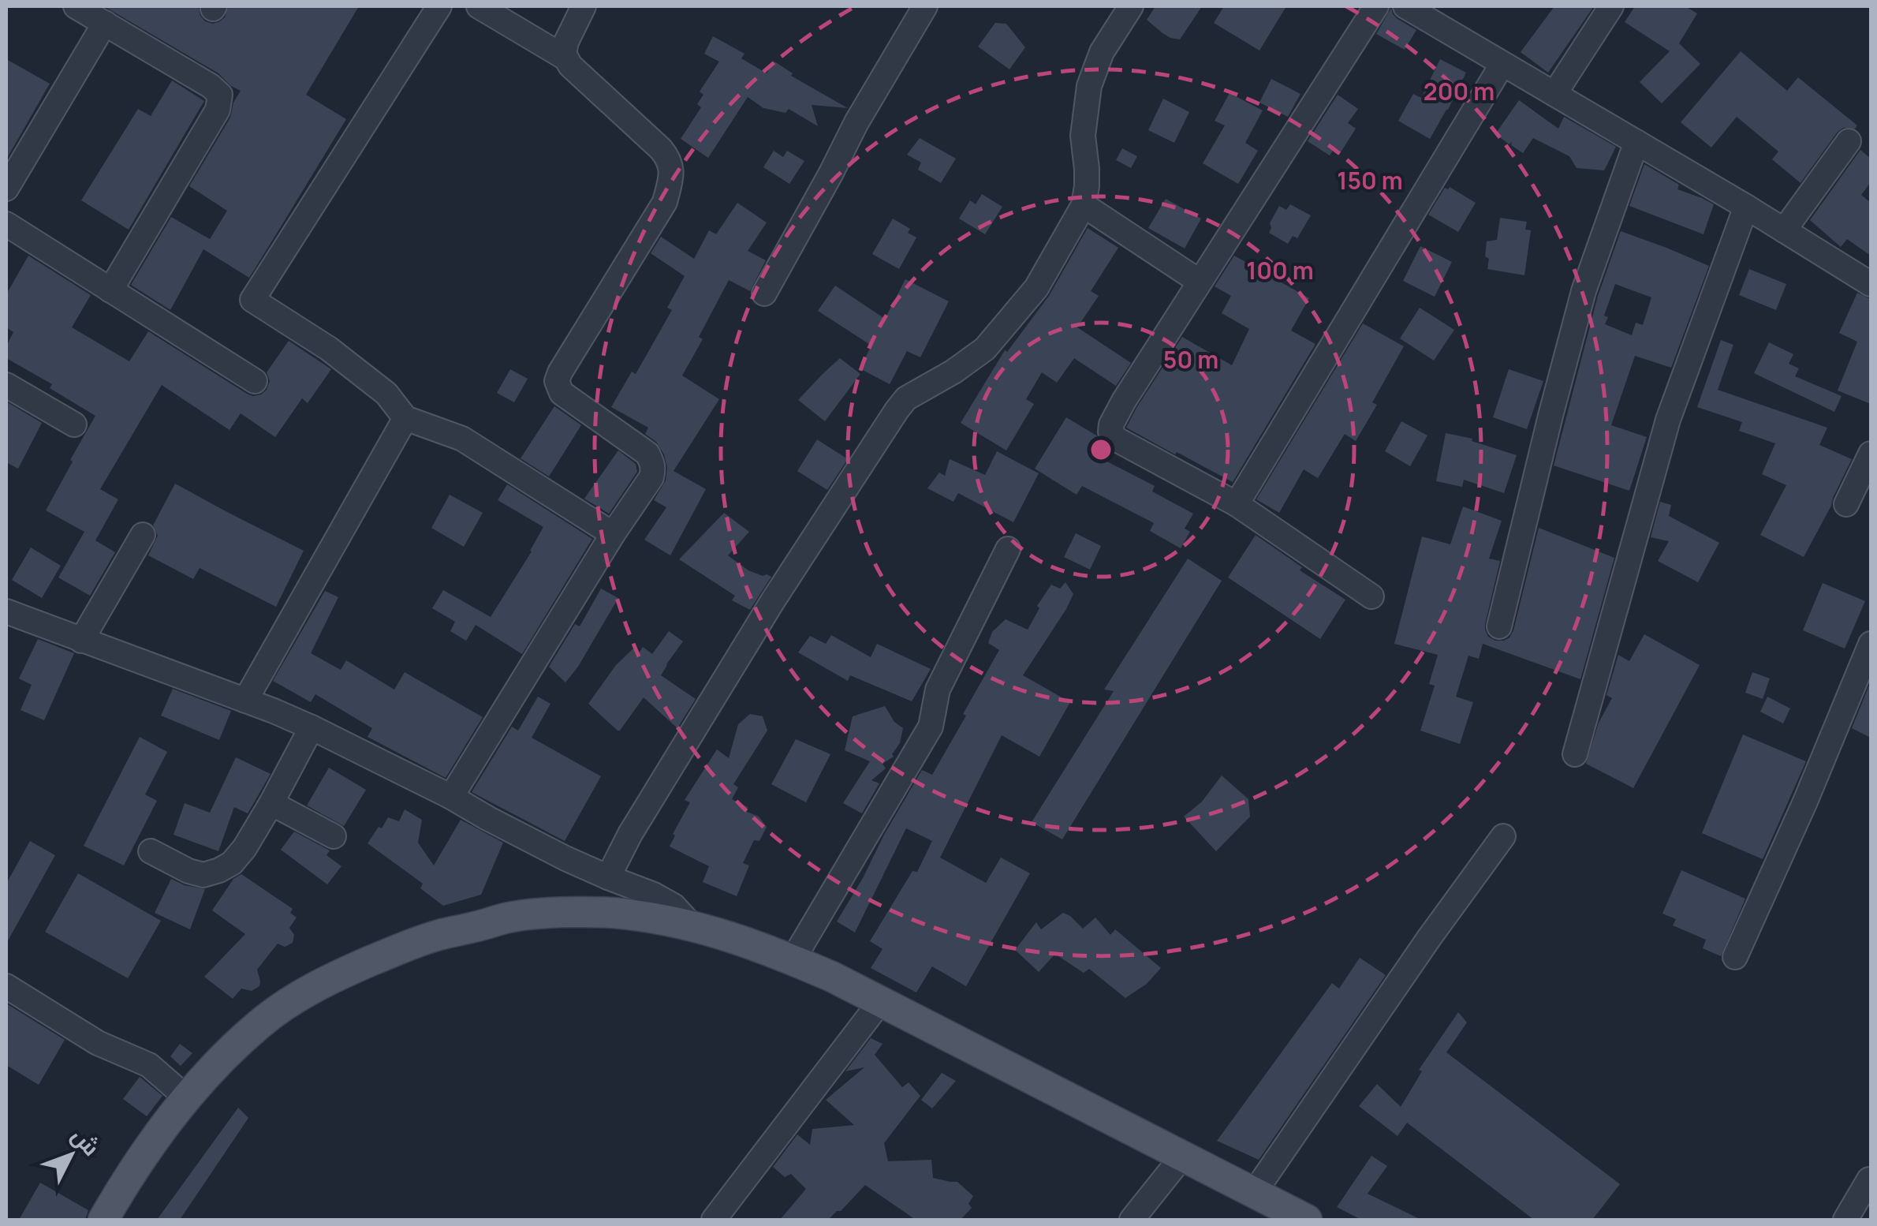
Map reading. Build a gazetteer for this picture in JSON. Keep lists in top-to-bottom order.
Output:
{
  "north": "top right",
  "rings": [
    "200 m",
    "150 m",
    "100 m",
    "50 m"
  ]
}
